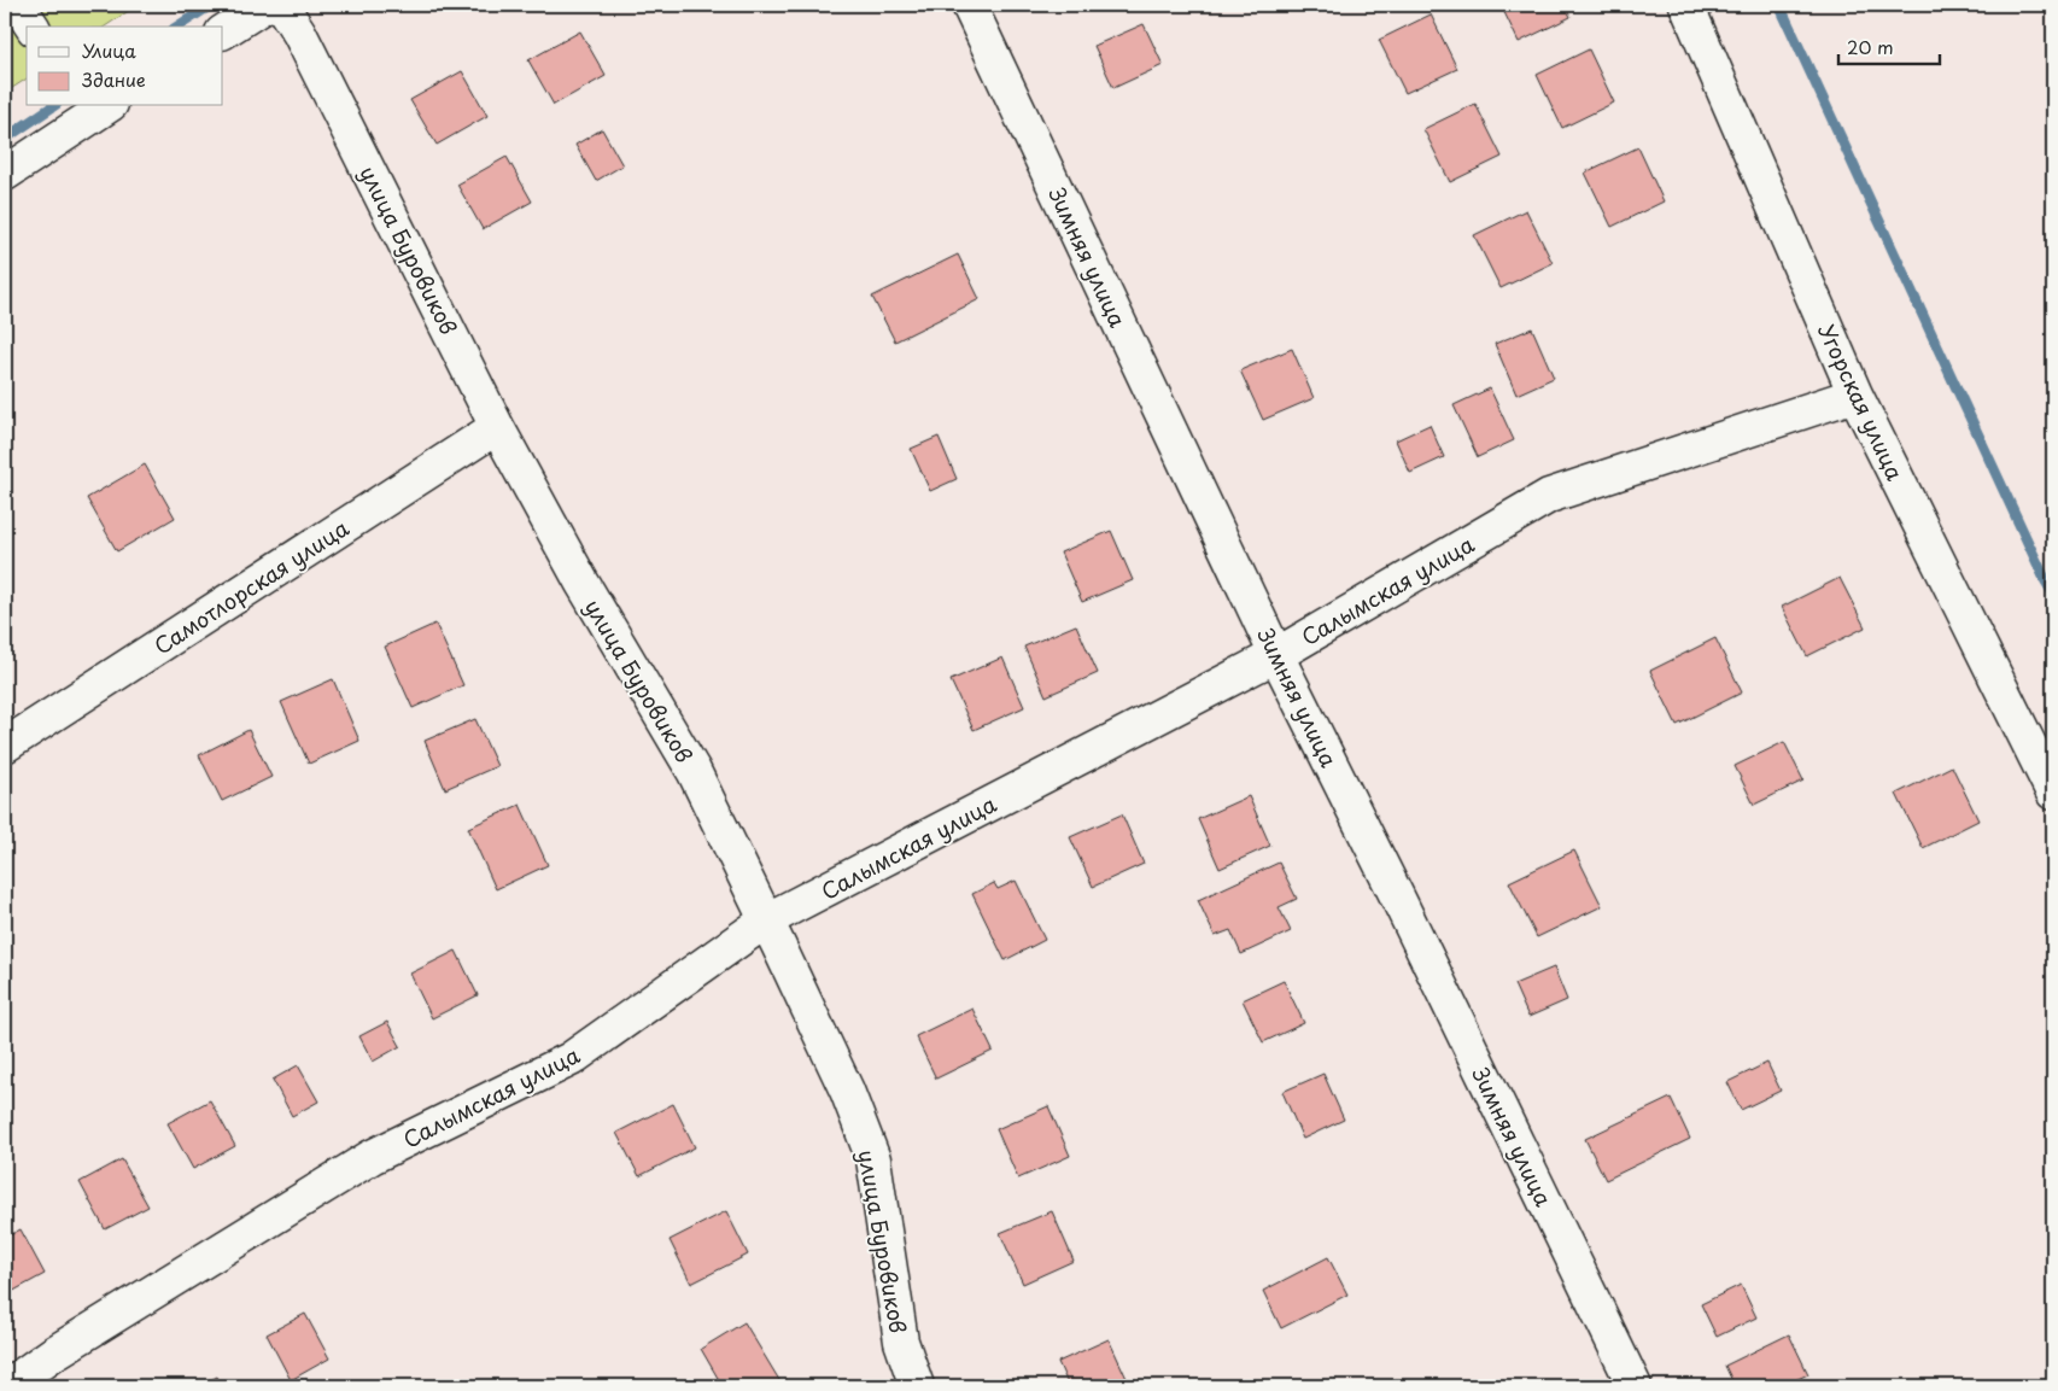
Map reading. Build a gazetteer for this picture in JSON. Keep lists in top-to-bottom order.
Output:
{
  "streets": {
    "street": [
      "улица Буровиков",
      "Зимняя улица",
      "Угорская улица",
      "Самотлорская улица",
      "Салымская улица"
    ]
  },
  "crossings": [
    ["улица Буровиков", "Самотлорская улица"],
    ["улица Буровиков", "Салымская улица"],
    ["Зимняя улица", "Салымская улица"],
    ["Угорская улица", "Салымская улица"]
  ],
  "legend": ["Улица", "Здание"],
  "scale_bar": "20 m"
}
